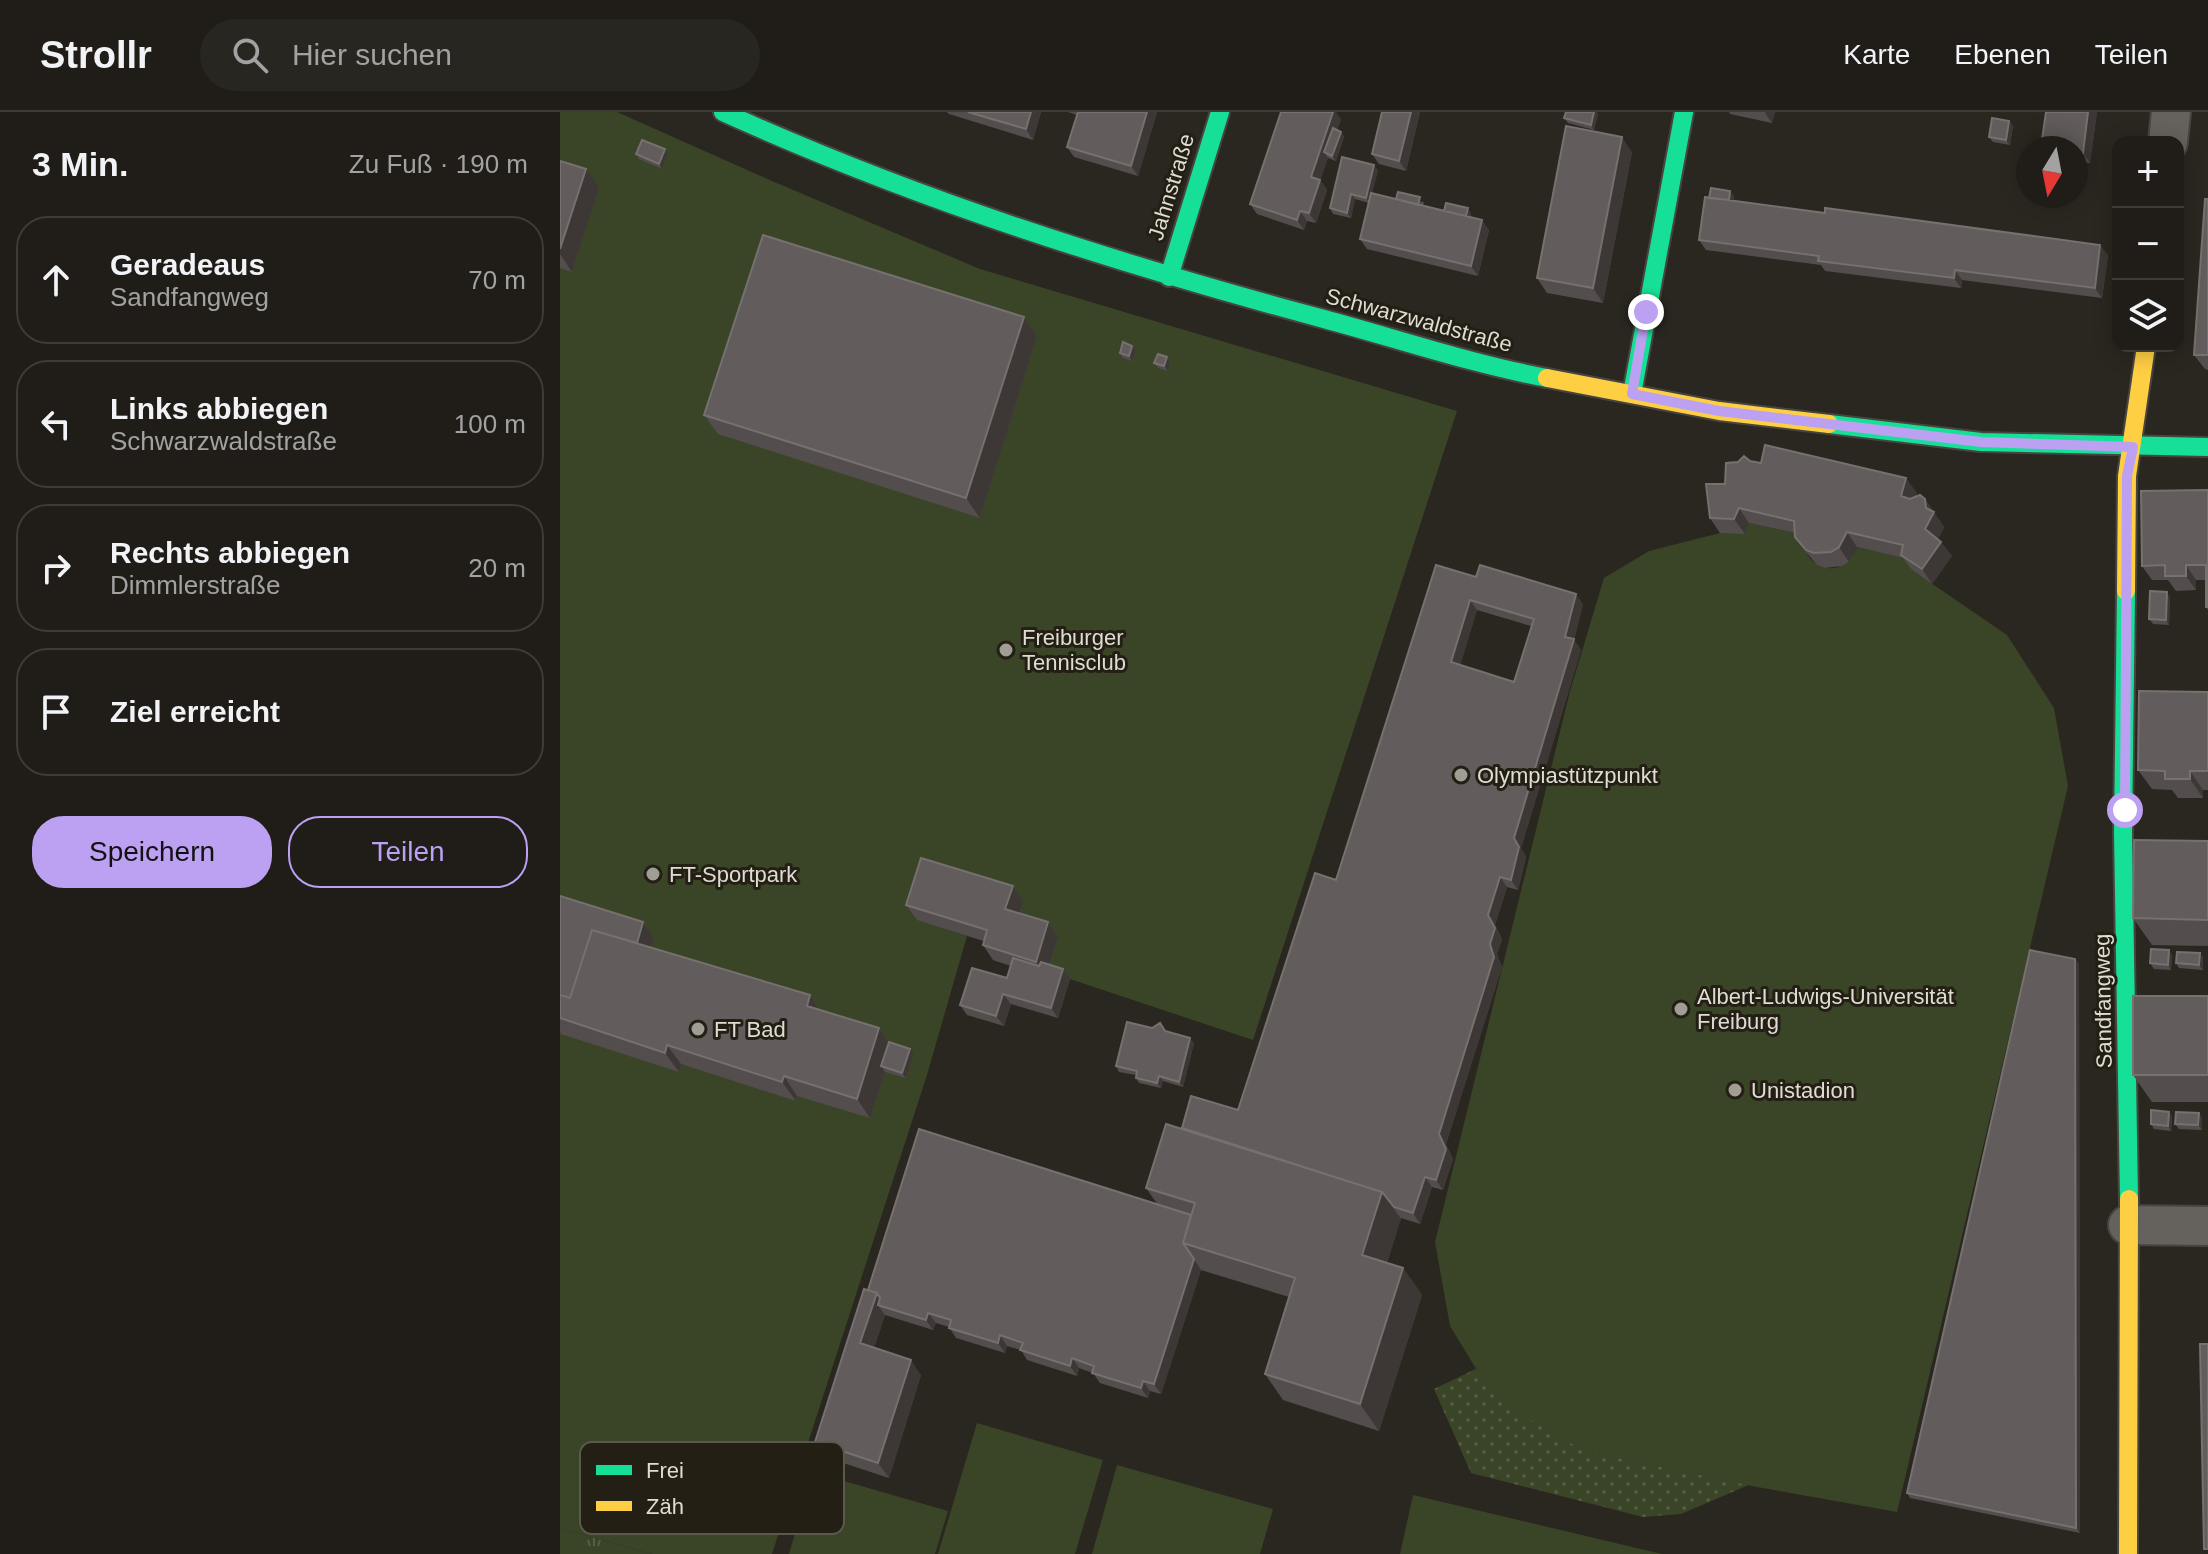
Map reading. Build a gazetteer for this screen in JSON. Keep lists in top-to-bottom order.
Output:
{
  "streets": {
    "street": ["Jahnstraße", "Schwarzwaldstraße", "Sandfangweg"]
  },
  "crossings": [
    ["Jahnstraße", "Schwarzwaldstraße"],
    ["Schwarzwaldstraße", "Sandfangweg"]
  ],
  "places": [
    "Freiburger Tennisclub",
    "Olympiastützpunkt",
    "FT-Sportpark",
    "Albert-Ludwigs-Universität Freiburg",
    "FT Bad",
    "Unistadion"
  ],
  "legend": ["Frei", "Zäh"],
  "north": "bottom",
  "page": {
    "header": "Strollr",
    "search": "Hier suchen",
    "nav": ["Karte", "Ebenen", "Teilen"],
    "heading": ["3 Min.", "Zu Fuß · 190 m"],
    "map_buttons": ["+", "−"],
    "list": [
      ["Geradeaus", "Sandfangweg", "70 m"],
      ["Links abbiegen", "Schwarzwaldstraße", "100 m"],
      ["Rechts abbiegen", "Dimmlerstraße", "20 m"],
      "Ziel erreicht"
    ],
    "buttons": ["Speichern", "Teilen"]
  }
}
